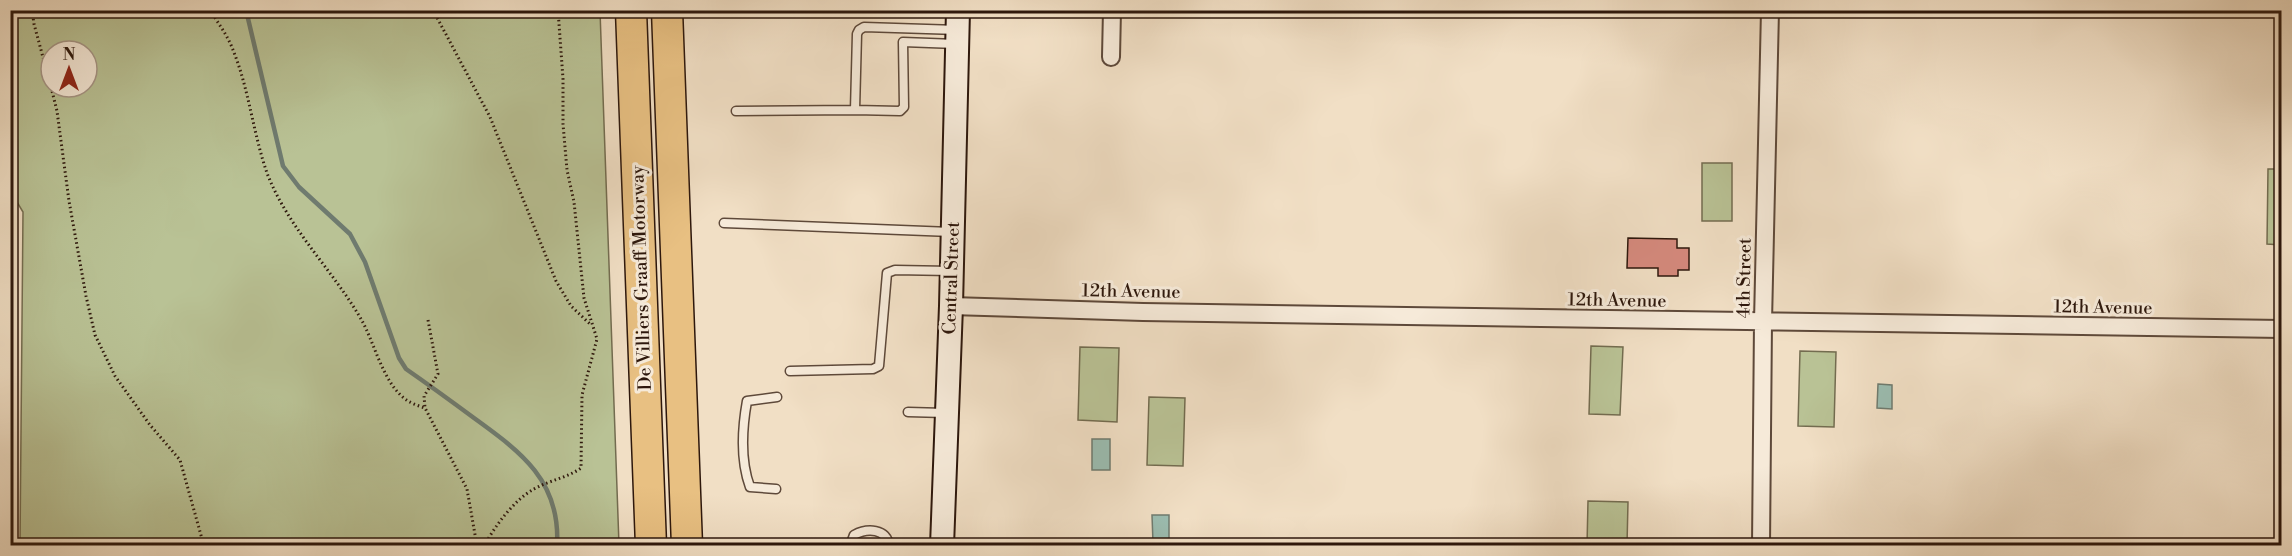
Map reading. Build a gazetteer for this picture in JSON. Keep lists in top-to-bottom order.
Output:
{
  "streets": {
    "highway": ["De Villiers Graaff Motorway"],
    "main road": ["Central Street"],
    "street": ["4th Street", "12th Avenue"]
  },
  "crossings": [
    ["Central Street", "12th Avenue"],
    ["4th Street", "12th Avenue"]
  ],
  "north": "top"
}
